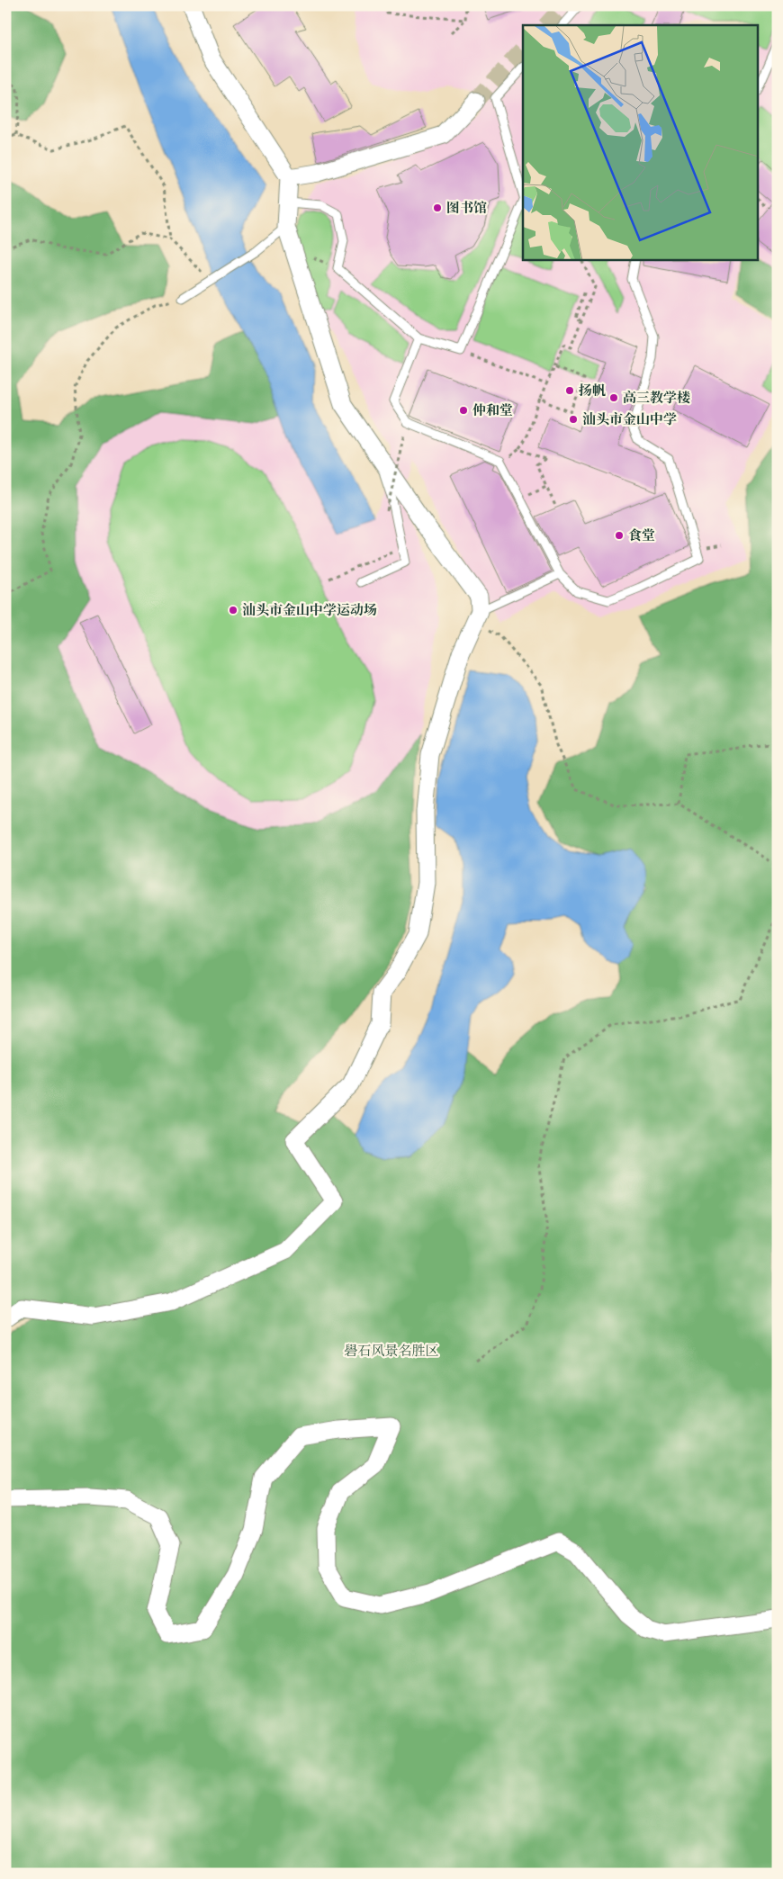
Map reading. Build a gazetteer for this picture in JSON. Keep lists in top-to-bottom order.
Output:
{
  "parks": ["礐石风景名胜区"],
  "places": [
    "图书馆",
    "扬帆",
    "高三教学楼",
    "仲和堂",
    "汕头市金山中学",
    "食堂",
    "汕头市金山中学运动场"
  ]
}
